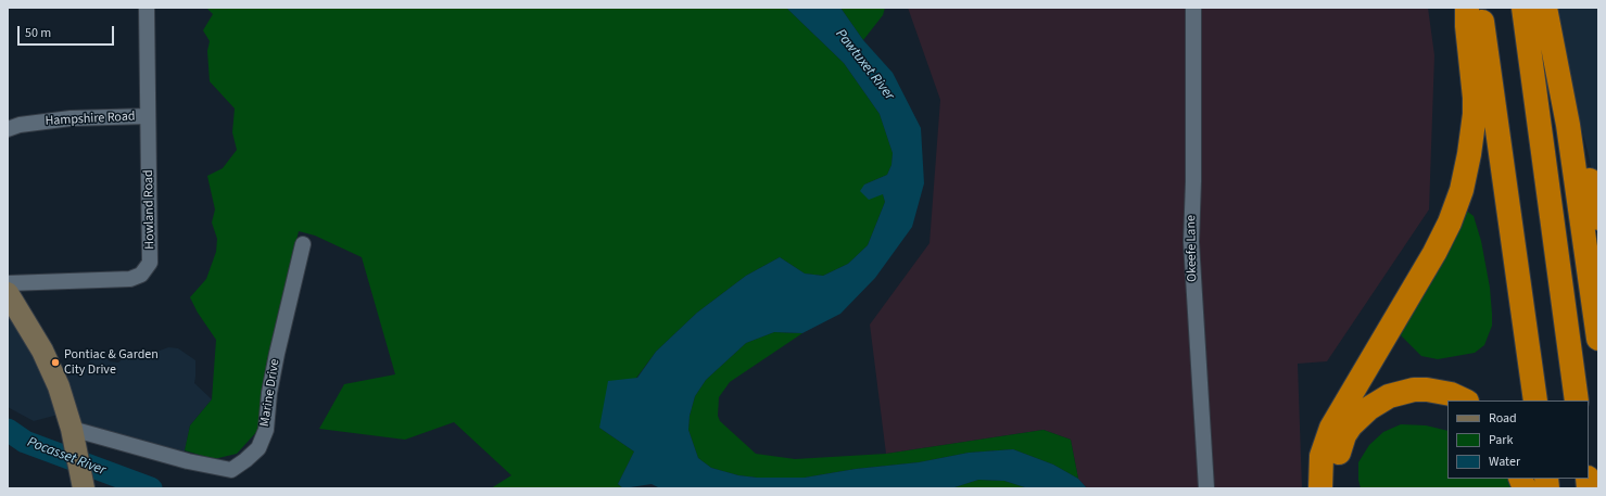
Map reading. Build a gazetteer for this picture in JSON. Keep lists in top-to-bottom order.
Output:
{
  "streets": {
    "street": [
      "Hampshire Road",
      "Howland Road",
      "Okeefe Lane",
      "Marine Drive"
    ]
  },
  "crossings": [
    ["Hampshire Road", "Howland Road"]
  ],
  "water": ["Pawtuxet River", "Pocasset River"],
  "places": ["Pontiac & Garden City Drive"],
  "legend": ["Road", "Park", "Water"],
  "scale_bar": "50 m"
}
